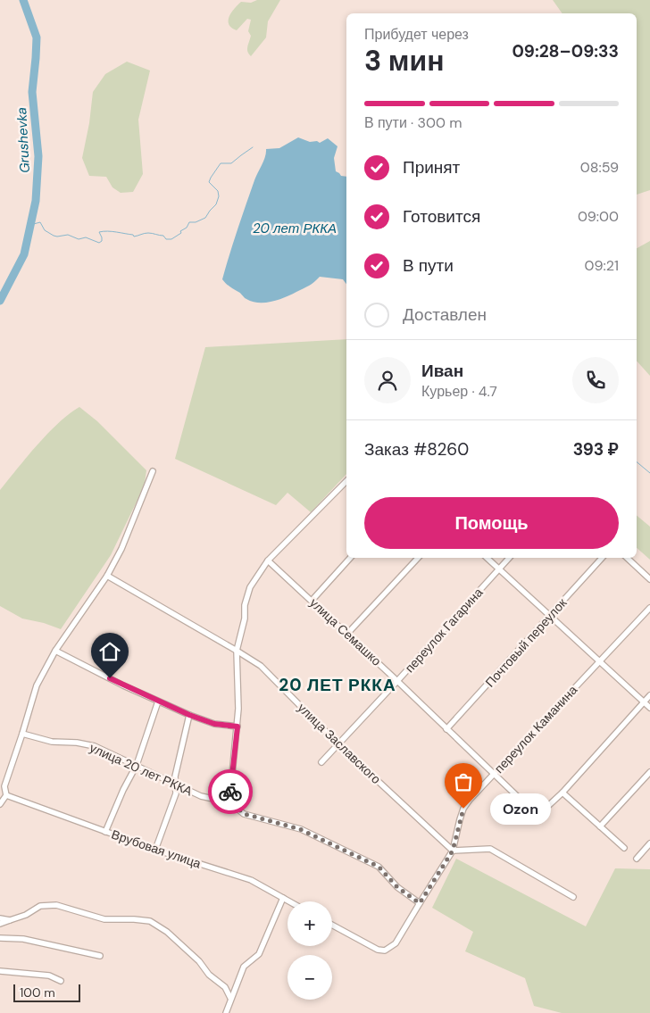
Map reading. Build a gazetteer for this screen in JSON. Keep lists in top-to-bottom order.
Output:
{
  "streets": {
    "street": [
      "переулок Гагарина",
      "улица Семашко",
      "Почтовый переулок",
      "переулок Каманина",
      "улица Заславского",
      "улица 20 лет РККА",
      "Врубовая улица"
    ]
  },
  "crossings": [
    ["переулок Гагарина", "улица Семашко"],
    ["переулок Гагарина", "улица Заславского"],
    ["улица Семашко", "Почтовый переулок"],
    ["улица Семашко", "переулок Каманина"],
    ["переулок Каманина", "улица Заславского"],
    ["переулок Каманина", "улица 20 лет РККА"]
  ],
  "districts": ["20 ЛЕТ РККА"],
  "water": ["Grushevka", "20 лет РККА"],
  "places": ["Ozon"],
  "scale_bar": "100 m",
  "page": {
    "heading": ["3 мин", "Прибудет через", "09:28–09:33"],
    "panel": [
      "Иван",
      "Курьер · 4.7",
      "Заказ #8260",
      "393 ₽"
    ],
    "bar": "В пути · 300 m",
    "list": [
      ["Принят", "08:59"],
      ["Готовится", "09:00"],
      ["В пути", "09:21"],
      "Доставлен"
    ],
    "buttons": "Помощь",
    "bubble": "Ozon",
    "map_buttons": ["+", "−"],
    "scale": "100 m"
  }
}
